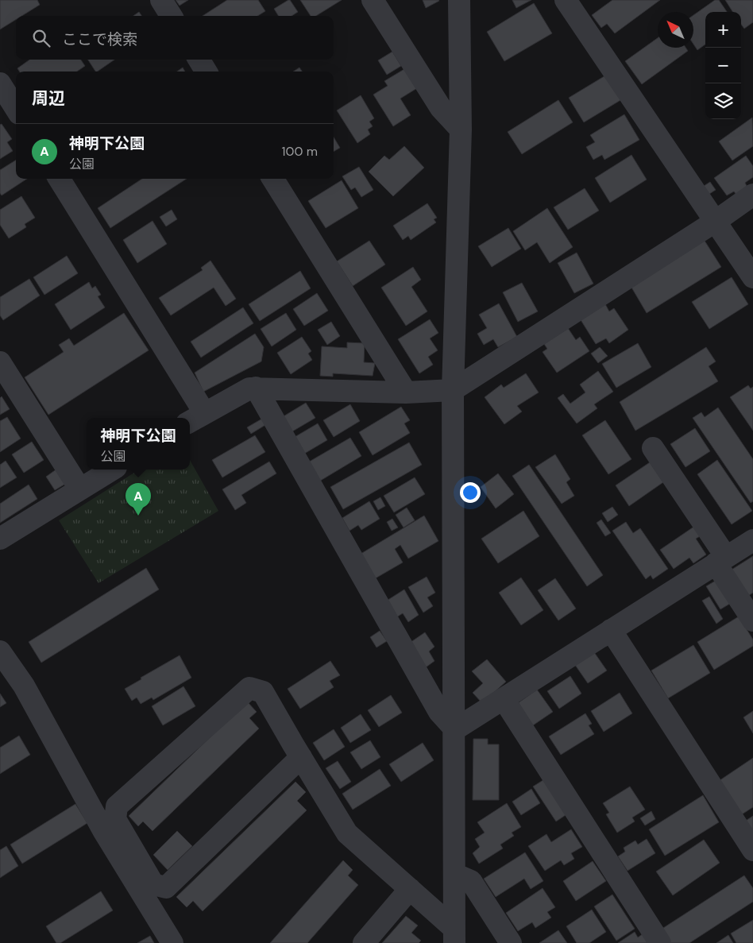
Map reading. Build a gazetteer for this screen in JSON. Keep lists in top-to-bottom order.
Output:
{
  "north": "top left",
  "page": {
    "map_buttons": ["+", "−"],
    "search": "ここで検索",
    "heading": "周辺",
    "list": [
      {
        "mark": "A",
        "name": "神明下公園",
        "note": "公園",
        "value": "100 m"
      }
    ],
    "popup": ["神明下公園", "公園"],
    "pins": "A"
  }
}
